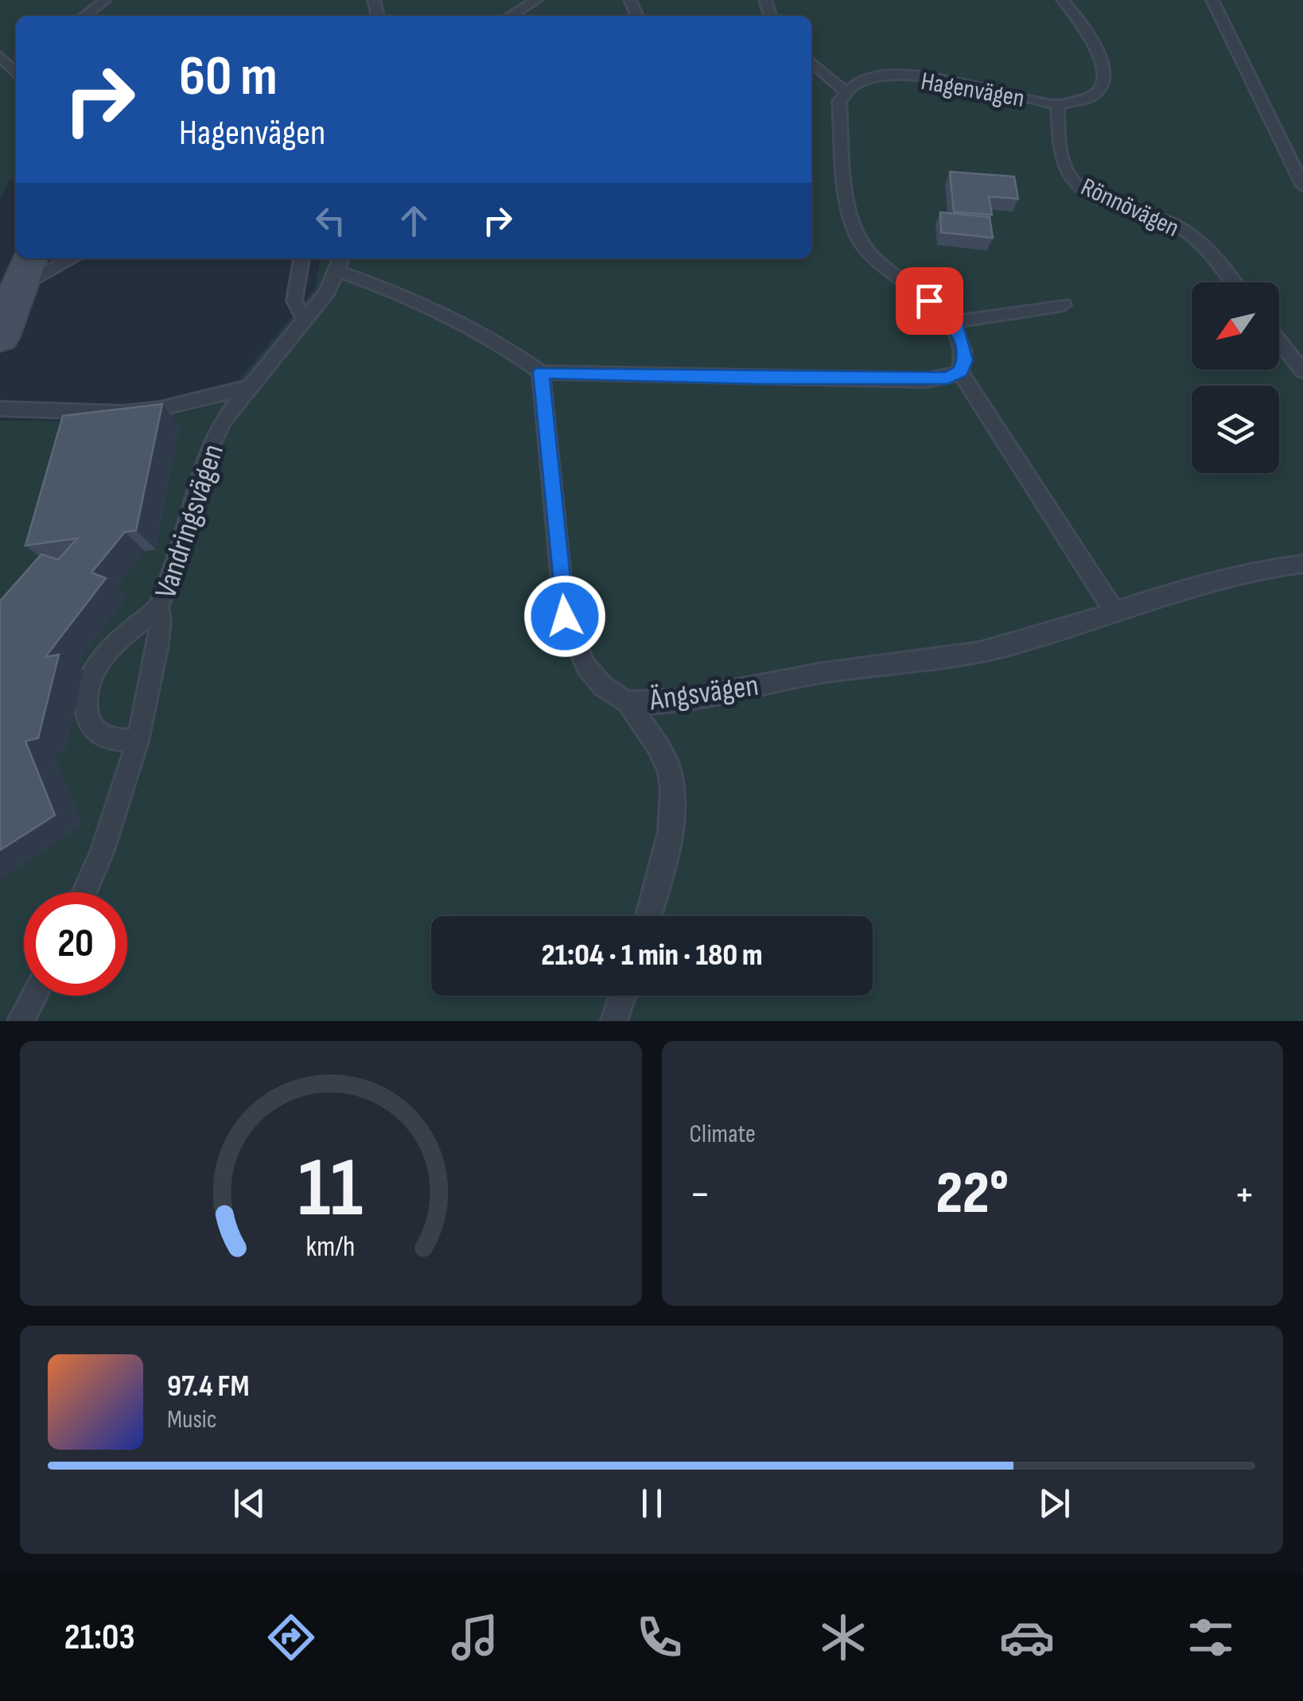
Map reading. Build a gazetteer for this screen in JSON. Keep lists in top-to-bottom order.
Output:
{
  "streets": {
    "lane": [
      "Hagenvägen",
      "Rönnövägen",
      "Vandringsvägen",
      "Ängsvägen"
    ]
  },
  "crossings": [
    ["Hagenvägen", "Rönnövägen"]
  ],
  "north": "bottom left",
  "page": {
    "turn": ["60 m", "Hagenvägen"],
    "limit": "20",
    "trip": "21:04 · 1 min · 180 m",
    "tile": "Climate",
    "heat": ["−", "22°", "+"],
    "song": ["97.4 FM", "Music"],
    "tabs": "21:03",
    "gauge": ["11", "km/h"]
  }
}
